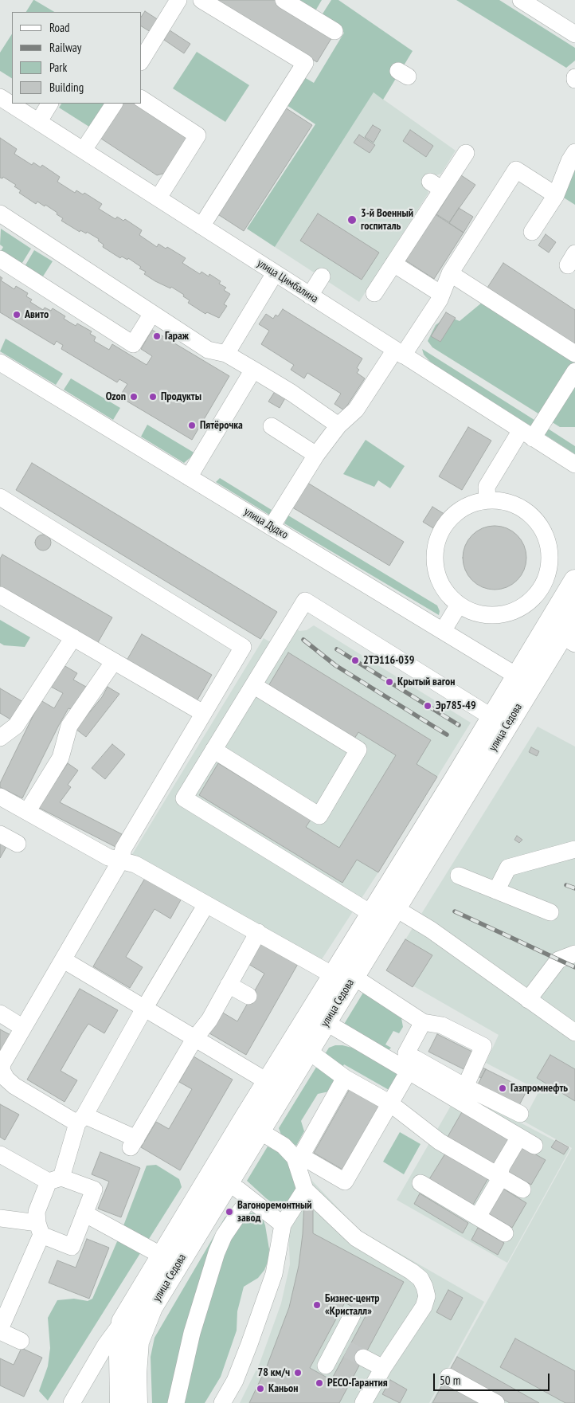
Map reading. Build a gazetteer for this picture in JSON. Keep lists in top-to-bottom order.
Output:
{
  "streets": {
    "main road": ["улица Седова"],
    "street": ["улица Цимбалина", "улица Дудко"]
  },
  "crossings": [
    ["улица Дудко", "улица Седова"]
  ],
  "places": [
    "3-й Военный госпиталь",
    "Авито",
    "Гараж",
    "Ozon",
    "Продукты",
    "Пятёрочка",
    "2ТЭ116-039",
    "Крытый вагон",
    "Эр785-49",
    "Газпромнефть",
    "Вагоноремонтный завод",
    "Бизнес-центр «Кристалл»",
    "78 км/ч",
    "РЕСО-Гарантия",
    "Каньон"
  ],
  "legend": [
    "Road",
    "Railway",
    "Park",
    "Building"
  ],
  "scale_bar": "50 m"
}
